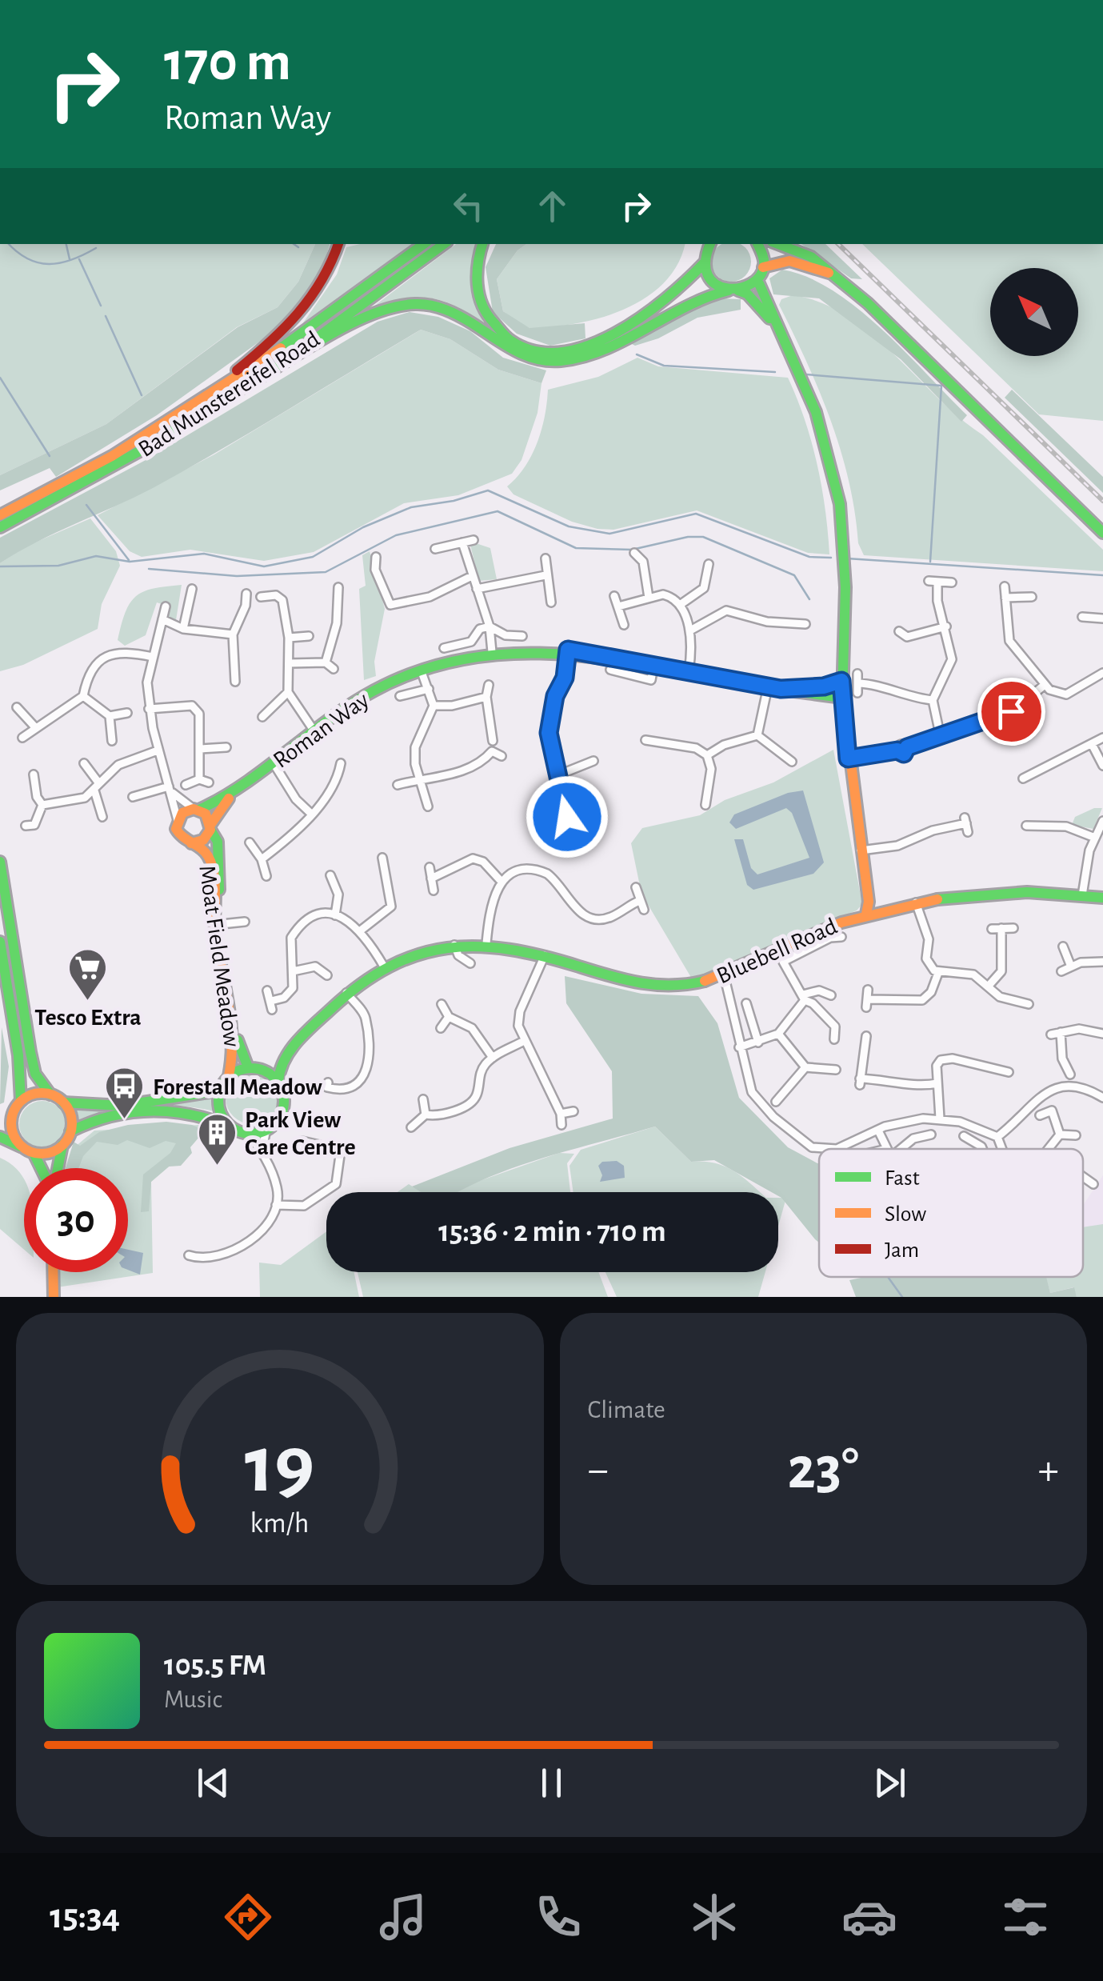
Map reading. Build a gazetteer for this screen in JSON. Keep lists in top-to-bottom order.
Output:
{
  "streets": {
    "main road": [
      "Bad Munstereifel Road",
      "Roman Way",
      "Bluebell Road",
      "Moat Field Meadow"
    ]
  },
  "crossings": [
    ["Roman Way", "Moat Field Meadow"],
    ["Bluebell Road", "Moat Field Meadow"]
  ],
  "places": {
    "supermarket": ["Tesco Extra"],
    "bus stop": ["Forestall Meadow"],
    "building": ["Park View Care Centre"]
  },
  "legend": ["Fast", "Slow", "Jam"],
  "north": "top left",
  "page": {
    "turn": ["170 m", "Roman Way"],
    "limit": "30",
    "trip": "15:36 · 2 min · 710 m",
    "tile": "Climate",
    "heat": ["−", "23°", "+"],
    "song": ["105.5 FM", "Music"],
    "tabs": "15:34",
    "gauge": ["19", "km/h"]
  }
}
